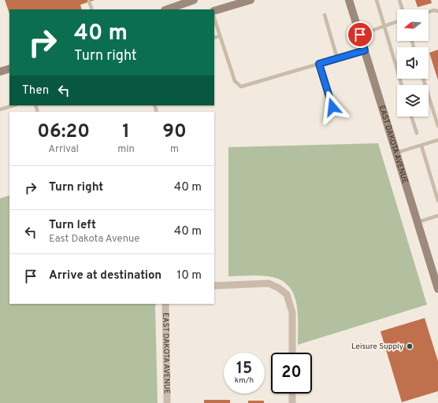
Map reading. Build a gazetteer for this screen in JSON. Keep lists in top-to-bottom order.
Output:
{
  "streets": {
    "street": ["EAST DAKOTA AVENUE"]
  },
  "places": ["Leisure Supply"],
  "north": "left",
  "page": {
    "turn": ["40 m", "Turn right"],
    "then": "Then",
    "eta": [
      "06:20",
      "Arrival",
      "1",
      "min",
      "90",
      "m"
    ],
    "list": [
      {
        "name": "Turn right",
        "value": "40 m"
      },
      {
        "name": "Turn left",
        "note": "East Dakota Avenue",
        "value": "40 m"
      },
      {
        "name": "Arrive at destination",
        "value": "10 m"
      }
    ],
    "speed": "15 km/h",
    "limit": "20"
  }
}
